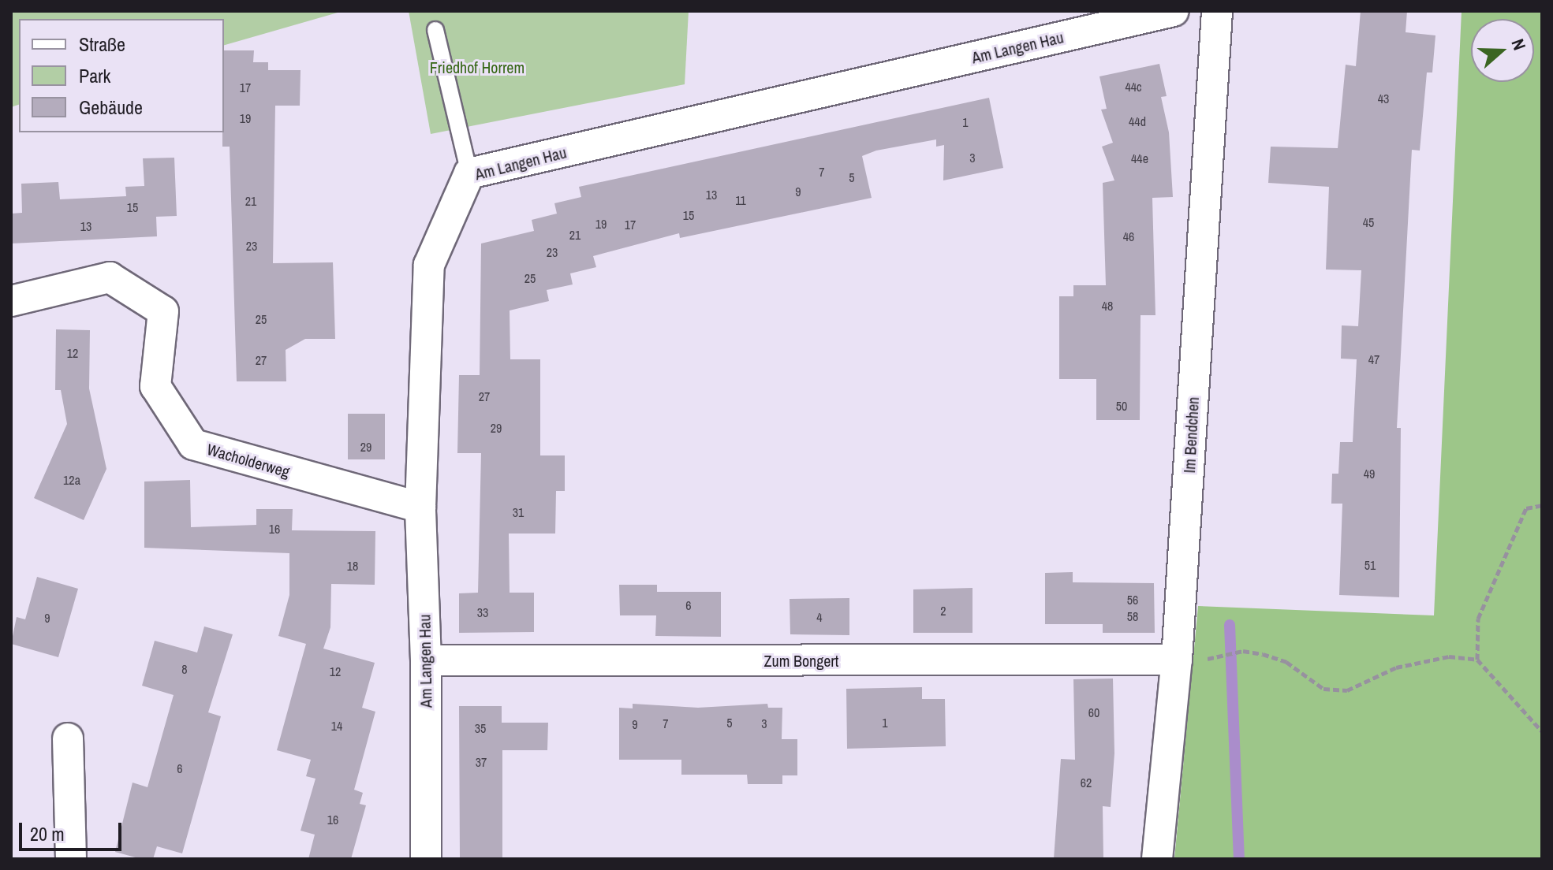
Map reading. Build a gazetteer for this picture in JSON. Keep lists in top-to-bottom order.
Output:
{
  "streets": {
    "street": [
      "Am Langen Hau",
      "Im Bendchen",
      "Wacholderweg",
      "Zum Bongert"
    ]
  },
  "crossings": [
    ["Am Langen Hau", "Wacholderweg"],
    ["Am Langen Hau", "Zum Bongert"],
    ["Im Bendchen", "Zum Bongert"]
  ],
  "parks": ["Friedhof Horrem"],
  "house_numbers": [
    "44c",
    "17",
    "43",
    "19",
    "44d",
    "1",
    "3",
    "44e",
    "7",
    "5",
    "9",
    "13",
    "11",
    "21",
    "15",
    "15",
    "45",
    "19",
    "17",
    "13",
    "21",
    "46",
    "23",
    "23",
    "25",
    "48",
    "25",
    "12",
    "47",
    "27",
    "27",
    "50",
    "29",
    "29",
    "49",
    "12a",
    "31",
    "16",
    "51",
    "18",
    "56",
    "6",
    "2",
    "33",
    "58",
    "4",
    "9",
    "8",
    "12",
    "60",
    "5",
    "1",
    "7",
    "3",
    "9",
    "14",
    "35",
    "37",
    "6",
    "62",
    "16"
  ],
  "legend": ["Straße", "Park", "Gebäude"],
  "scale_bar": "20 m",
  "north": "right"
}
